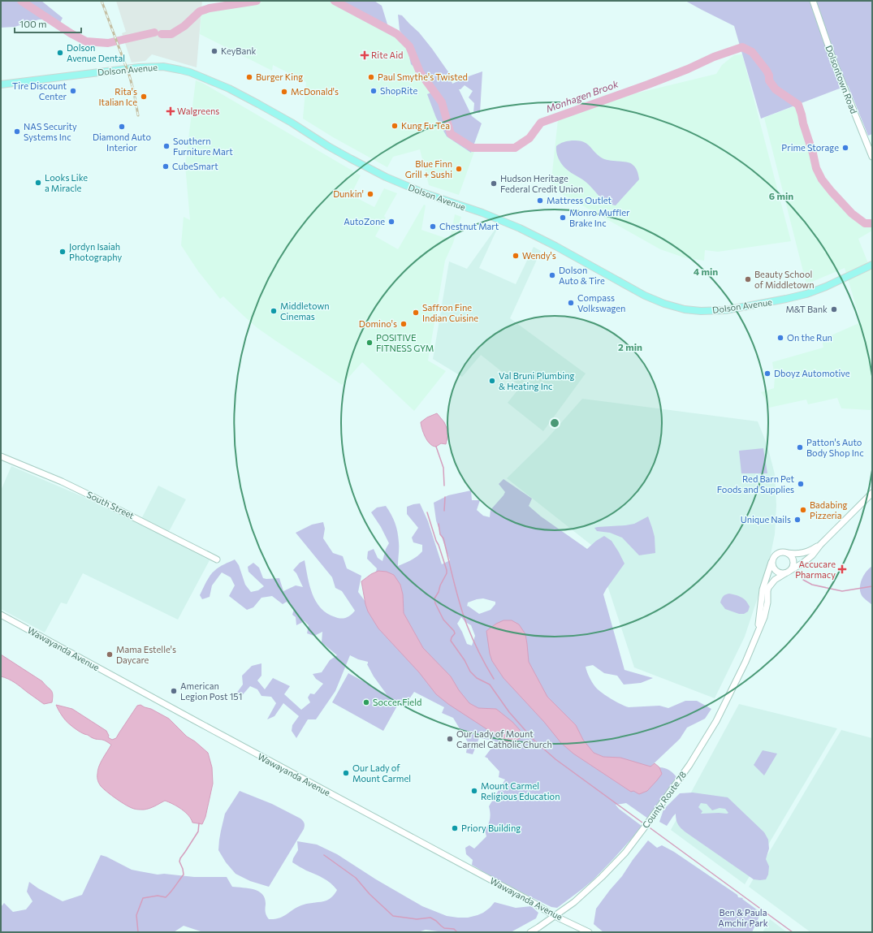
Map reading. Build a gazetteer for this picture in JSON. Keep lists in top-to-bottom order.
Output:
{
  "streets": {
    "main road": ["Dolson Avenue"],
    "street": [
      "Dolsontown Road",
      "South Street",
      "Wawayanda Avenue",
      "County Route 78"
    ]
  },
  "crossings": [
    ["Wawayanda Avenue", "County Route 78"]
  ],
  "water": ["Monhagen Brook"],
  "parks": ["Ben & Paula Amchir Park"],
  "places": {
    "other": [
      "KeyBank",
      "Dolson Avenue Dental",
      "Burger King",
      "Paul Smythe's Twisted",
      "Tire Discount Center",
      "ShopRite",
      "McDonald's",
      "Rita's Italian Ice",
      "Kung Fu Tea",
      "Diamond Auto Interior",
      "NAS Security Systems Inc",
      "Southern Furniture Mart",
      "Prime Storage",
      "CubeSmart",
      "Blue Finn Grill + Sushi",
      "Looks Like a Miracle",
      "Hudson Heritage Federal Credit Union",
      "Dunkin'",
      "Mattress Outlet",
      "Monro Muffler Brake Inc",
      "AutoZone",
      "Chestnut Mart",
      "Jordyn Isaiah Photography",
      "Wendy's",
      "Dolson Auto & Tire",
      "Beauty School of Middletown",
      "Compass Volkswagen",
      "M&T Bank",
      "Middletown Cinemas",
      "Saffron Fine Indian Cuisine",
      "Domino's",
      "On the Run",
      "POSITIVE FITNESS GYM",
      "Dboyz Automotive",
      "Val Bruni Plumbing & Heating Inc",
      "Patton's Auto Body Shop Inc",
      "Red Barn Pet Foods and Supplies",
      "Badabing Pizzeria",
      "Unique Nails",
      "Mama Estelle's Daycare",
      "American Legion Post 151",
      "Soccer Field",
      "Our Lady of Mount Carmel Catholic Church",
      "Our Lady of Mount Carmel",
      "Mount Carmel Religious Education",
      "Priory Building"
    ],
    "health": ["Rite Aid", "Walgreens", "Accucare Pharmacy"]
  },
  "scale_bar": "100 m",
  "rings": ["6 min", "4 min", "2 min"]
}
